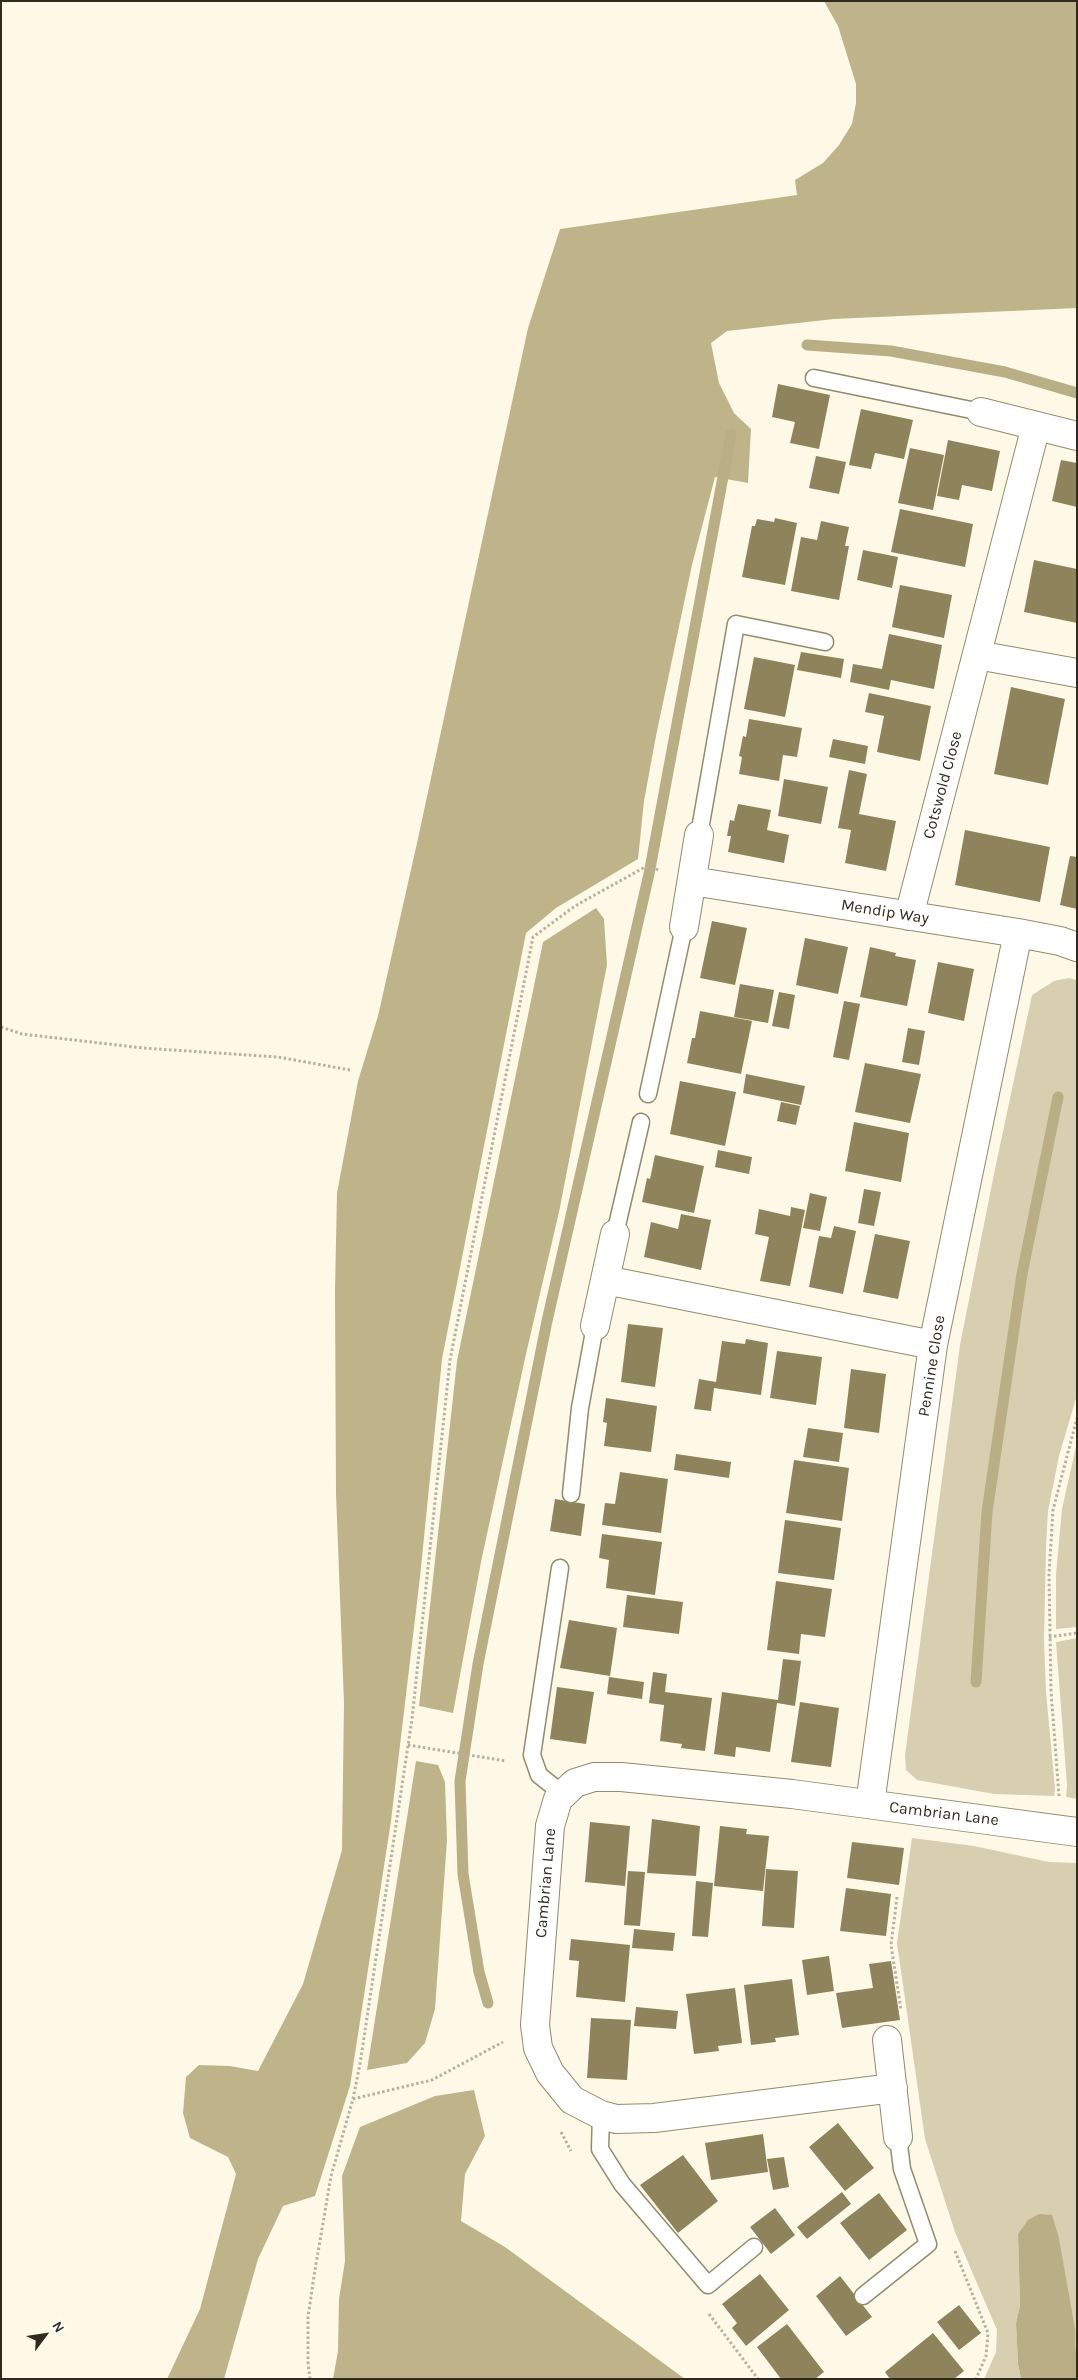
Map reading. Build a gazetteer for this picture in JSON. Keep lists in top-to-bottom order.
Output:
{
  "streets": {
    "street": [
      "Cotswold Close",
      "Mendip Way",
      "Pennine Close",
      "Cambrian Lane"
    ]
  },
  "crossings": [
    ["Cotswold Close", "Mendip Way"],
    ["Mendip Way", "Pennine Close"],
    ["Pennine Close", "Cambrian Lane"]
  ],
  "north": "top right"
}
